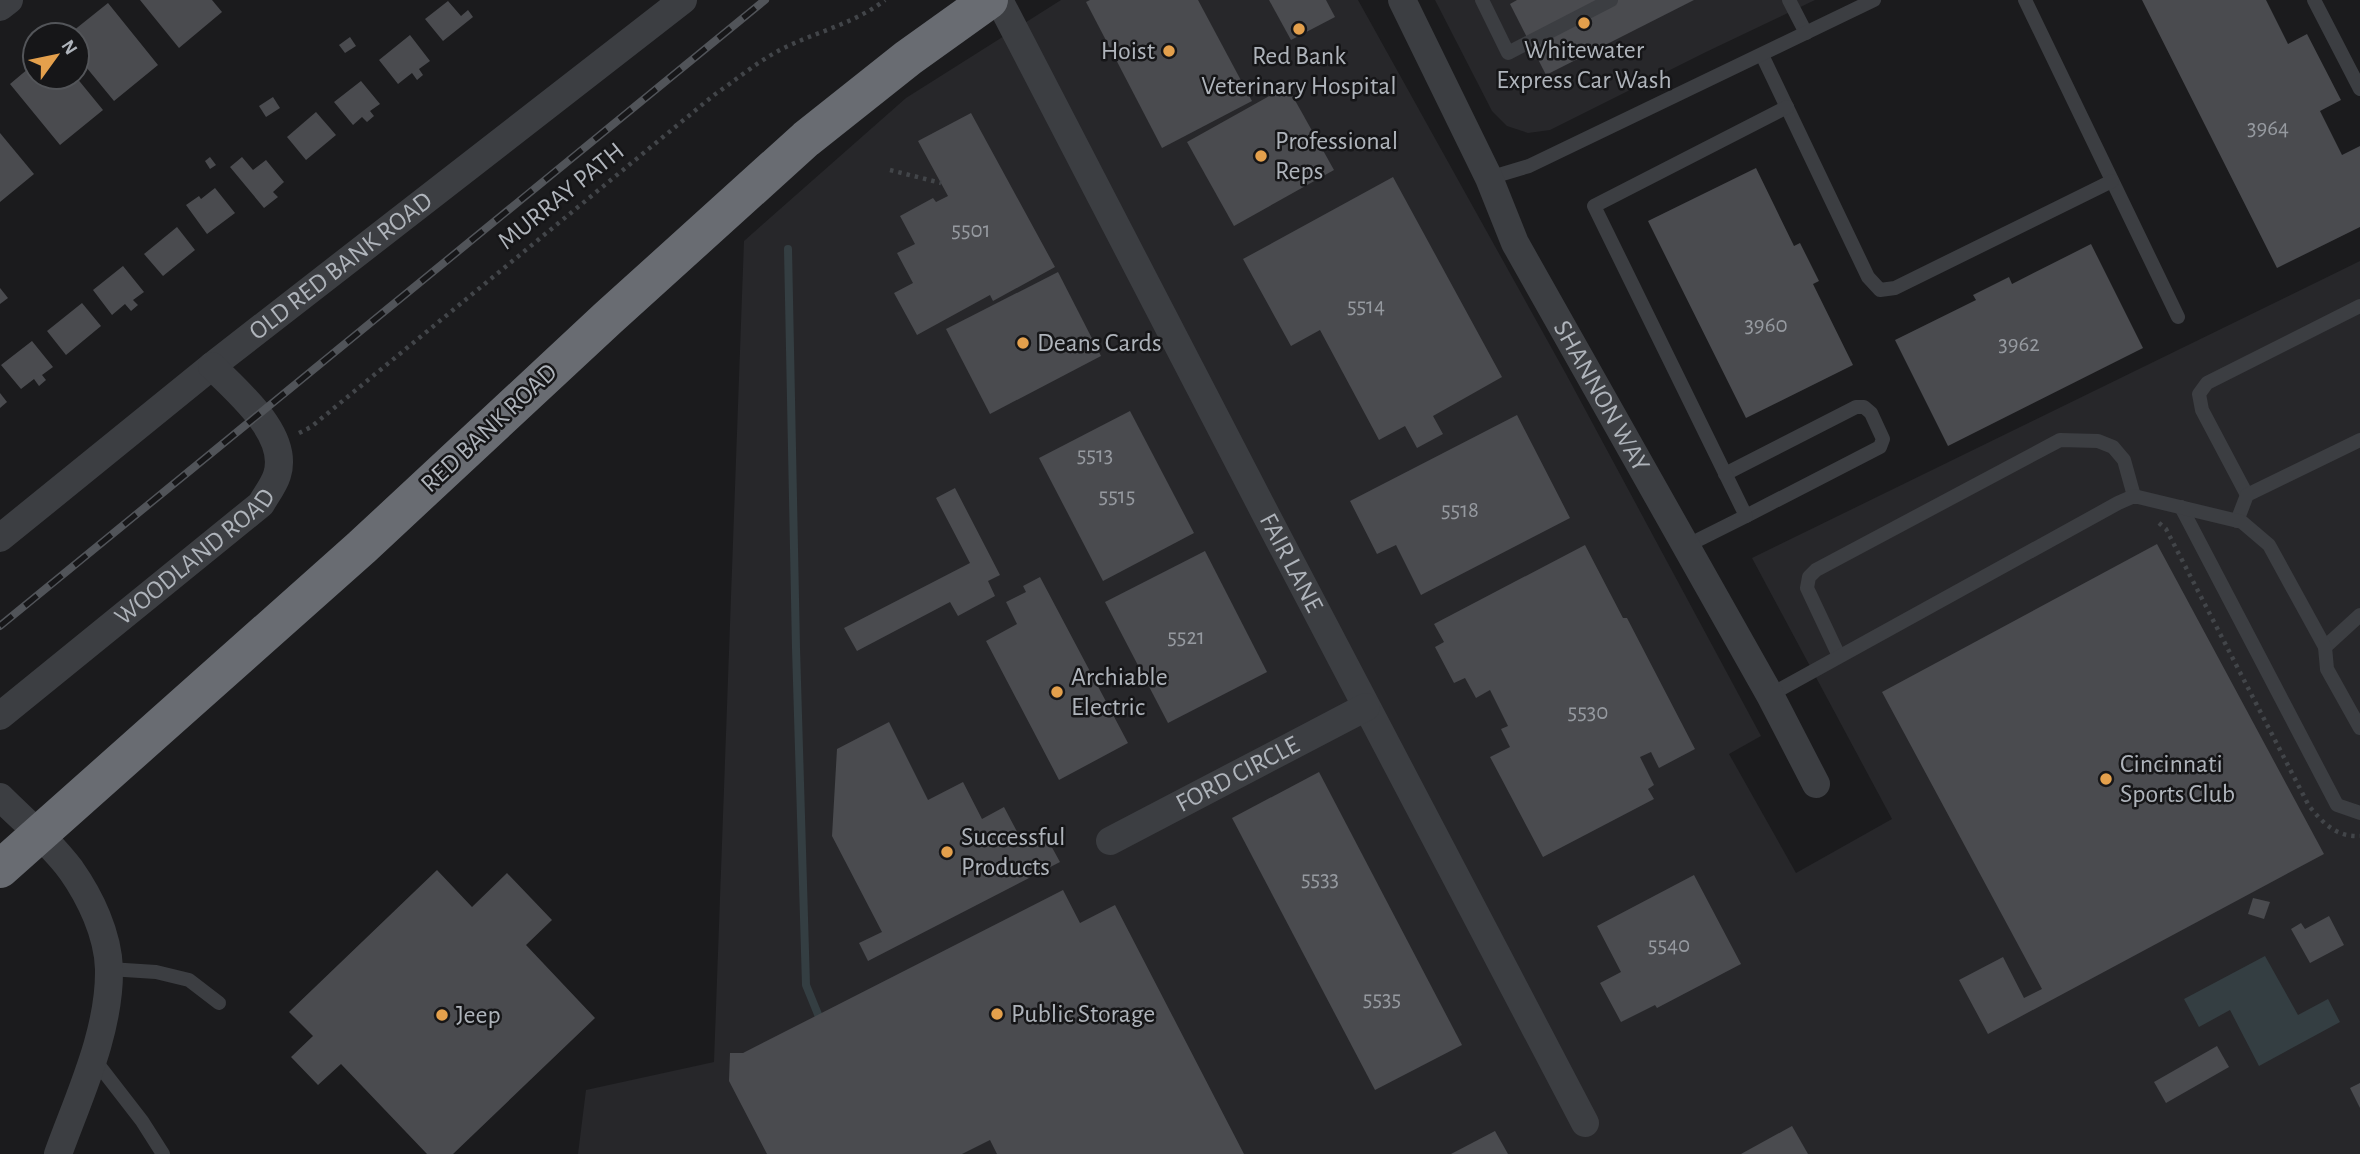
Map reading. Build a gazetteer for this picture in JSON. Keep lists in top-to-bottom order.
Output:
{
  "streets": {
    "highway": ["RED BANK ROAD"],
    "street": [
      "OLD RED BANK ROAD",
      "SHANNON WAY",
      "WOODLAND ROAD",
      "FAIR LANE",
      "FORD CIRCLE"
    ],
    "path": ["MURRAY PATH"]
  },
  "crossings": [
    ["MURRAY PATH", "WOODLAND ROAD"],
    ["OLD RED BANK ROAD", "WOODLAND ROAD"],
    ["FAIR LANE", "FORD CIRCLE"]
  ],
  "places": [
    "Whitewater Express Car Wash",
    "Red Bank Veterinary Hospital",
    "Hoist",
    "Professional Reps",
    "Deans Cards",
    "Archiable Electric",
    "Cincinnati Sports Club",
    "Successful Products",
    "Public Storage",
    "Jeep"
  ],
  "house_numbers": [
    "3964",
    "5501",
    "5514",
    "3960",
    "3962",
    "5513",
    "5515",
    "5518",
    "5521",
    "5530",
    "5533",
    "5540",
    "5535"
  ],
  "north": "top right"
}
